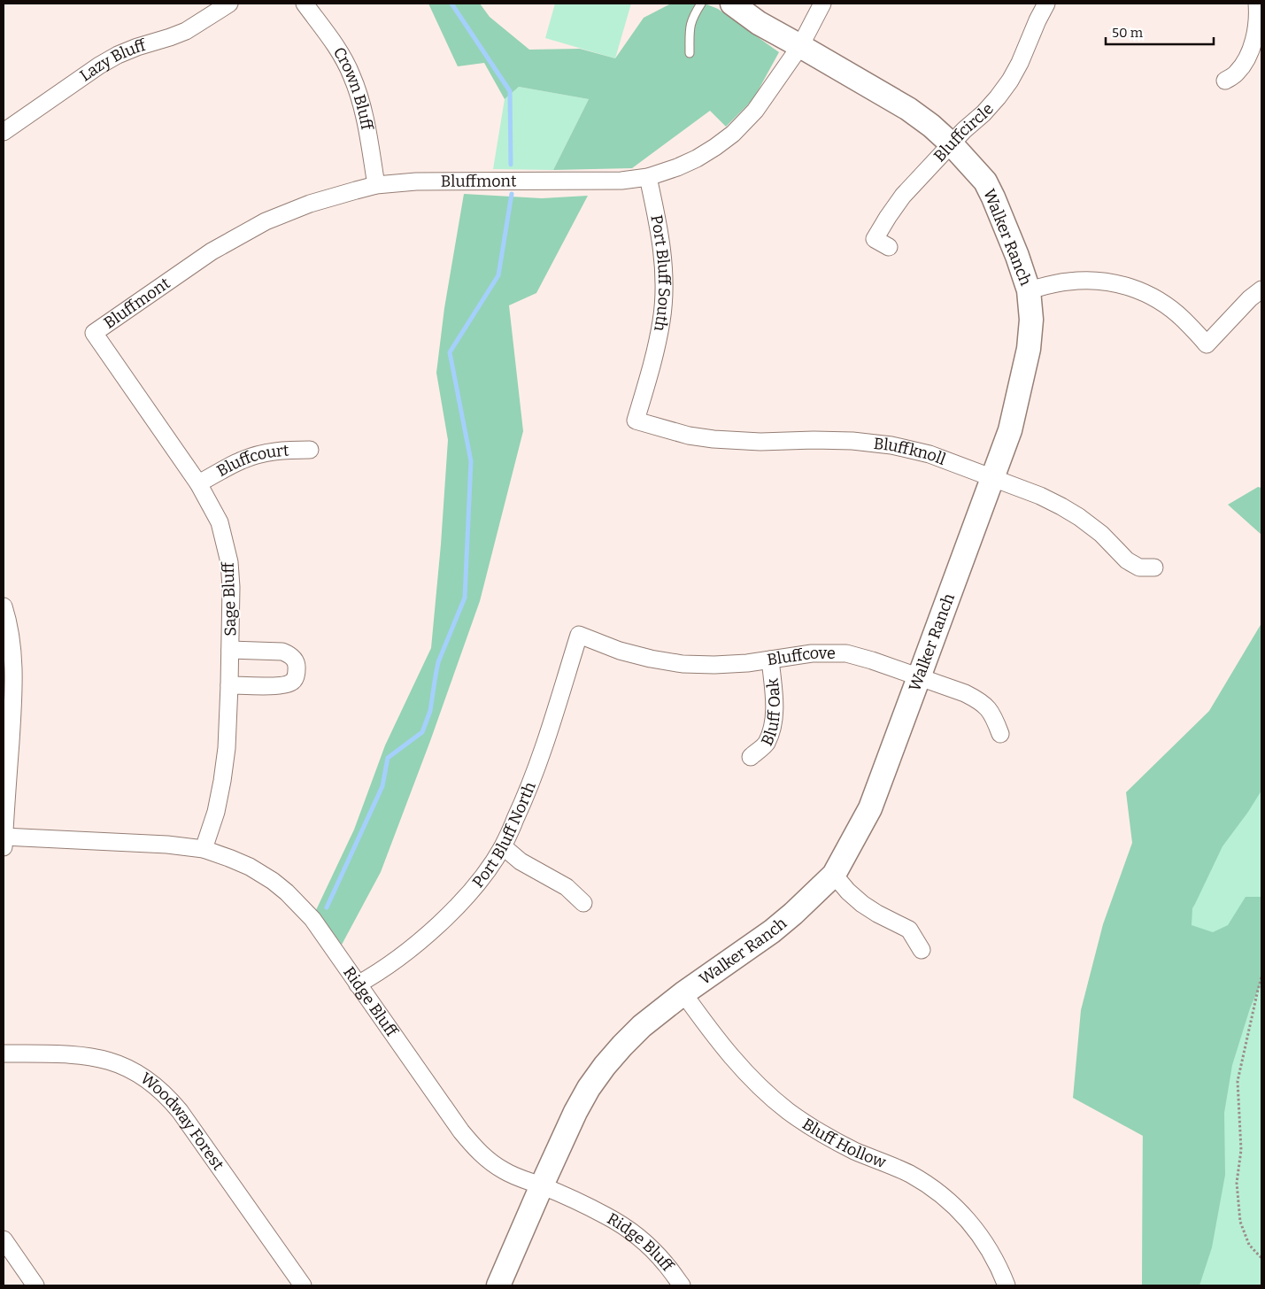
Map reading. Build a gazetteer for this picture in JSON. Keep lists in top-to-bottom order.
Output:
{
  "streets": {
    "street": [
      "Lazy Bluff",
      "Crown Bluff",
      "Bluffcircle",
      "Bluffmont",
      "Walker Ranch",
      "Port Bluff South",
      "Bluffknoll",
      "Bluffcourt",
      "Sage Bluff",
      "Bluffcove",
      "Bluff Oak",
      "Port Bluff North",
      "Ridge Bluff",
      "Woodway Forest",
      "Bluff Hollow"
    ]
  },
  "crossings": [
    ["Crown Bluff", "Bluffmont"],
    ["Bluffcircle", "Walker Ranch"],
    ["Bluffmont", "Walker Ranch"],
    ["Bluffmont", "Port Bluff South"],
    ["Bluffmont", "Sage Bluff"],
    ["Walker Ranch", "Bluffknoll"],
    ["Walker Ranch", "Bluffcove"],
    ["Walker Ranch", "Ridge Bluff"],
    ["Walker Ranch", "Bluff Hollow"],
    ["Port Bluff South", "Bluffknoll"],
    ["Bluffcourt", "Sage Bluff"],
    ["Sage Bluff", "Ridge Bluff"],
    ["Bluffcove", "Bluff Oak"],
    ["Bluffcove", "Port Bluff North"],
    ["Port Bluff North", "Ridge Bluff"]
  ],
  "scale_bar": "50 m"
}
